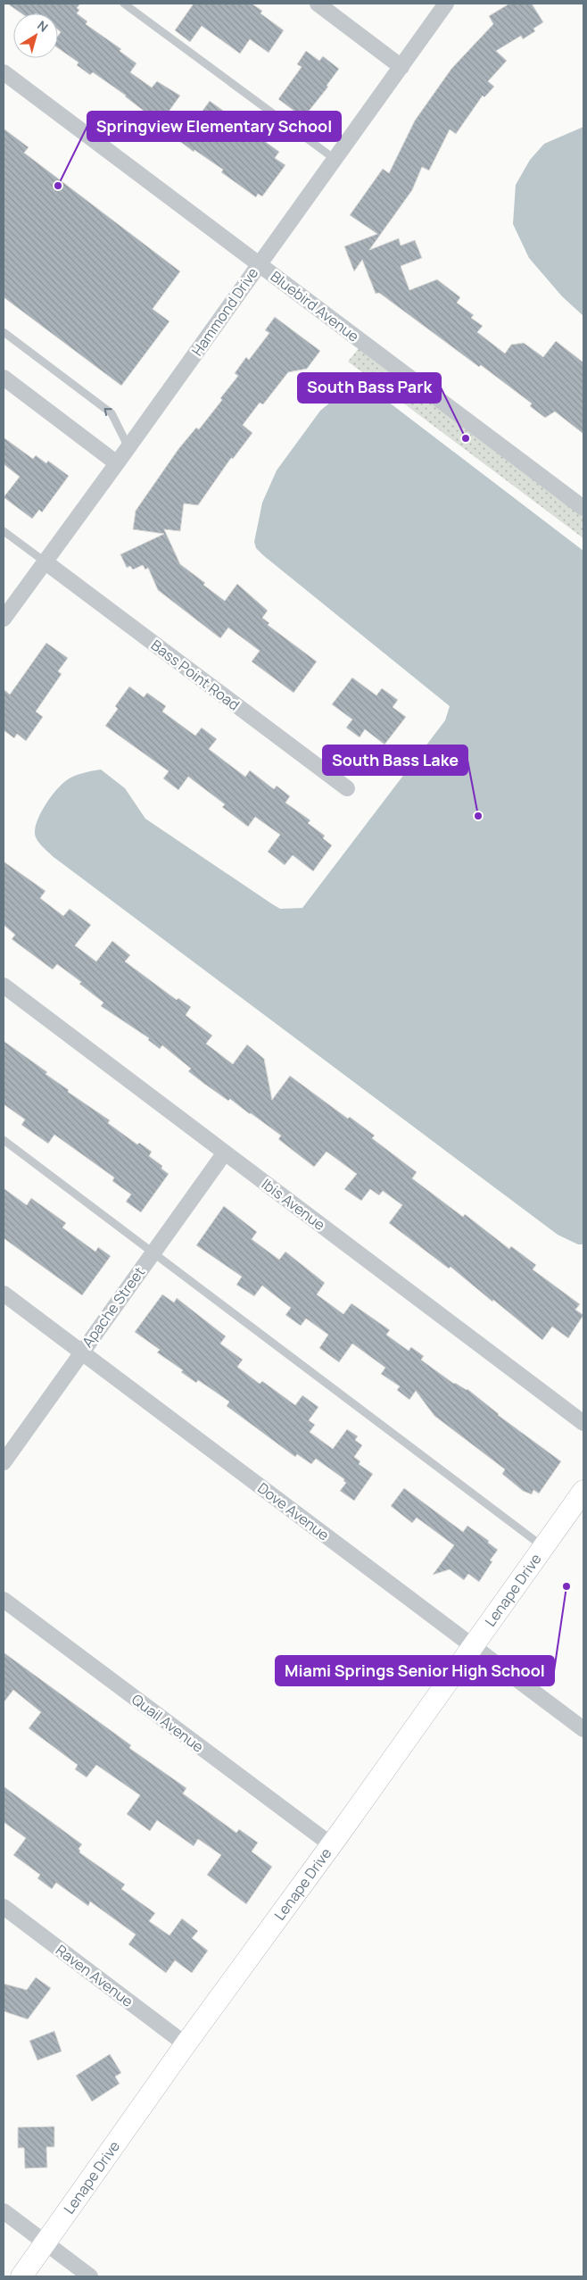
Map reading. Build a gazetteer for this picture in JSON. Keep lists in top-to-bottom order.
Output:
{
  "streets": {
    "street": [
      "Bluebird Avenue",
      "Hammond Drive",
      "Bass Point Road",
      "Ibis Avenue",
      "Apache Street",
      "Dove Avenue",
      "Lenape Drive",
      "Quail Avenue",
      "Raven Avenue"
    ]
  },
  "crossings": [
    ["Bluebird Avenue", "Hammond Drive"],
    ["Hammond Drive", "Bass Point Road"],
    ["Ibis Avenue", "Apache Street"],
    ["Apache Street", "Dove Avenue"],
    ["Dove Avenue", "Lenape Drive"],
    ["Lenape Drive", "Quail Avenue"],
    ["Lenape Drive", "Raven Avenue"]
  ],
  "places": [
    "Springview Elementary School",
    "South Bass Park",
    "South Bass Lake",
    "Miami Springs Senior High School"
  ],
  "north": "top right"
}
